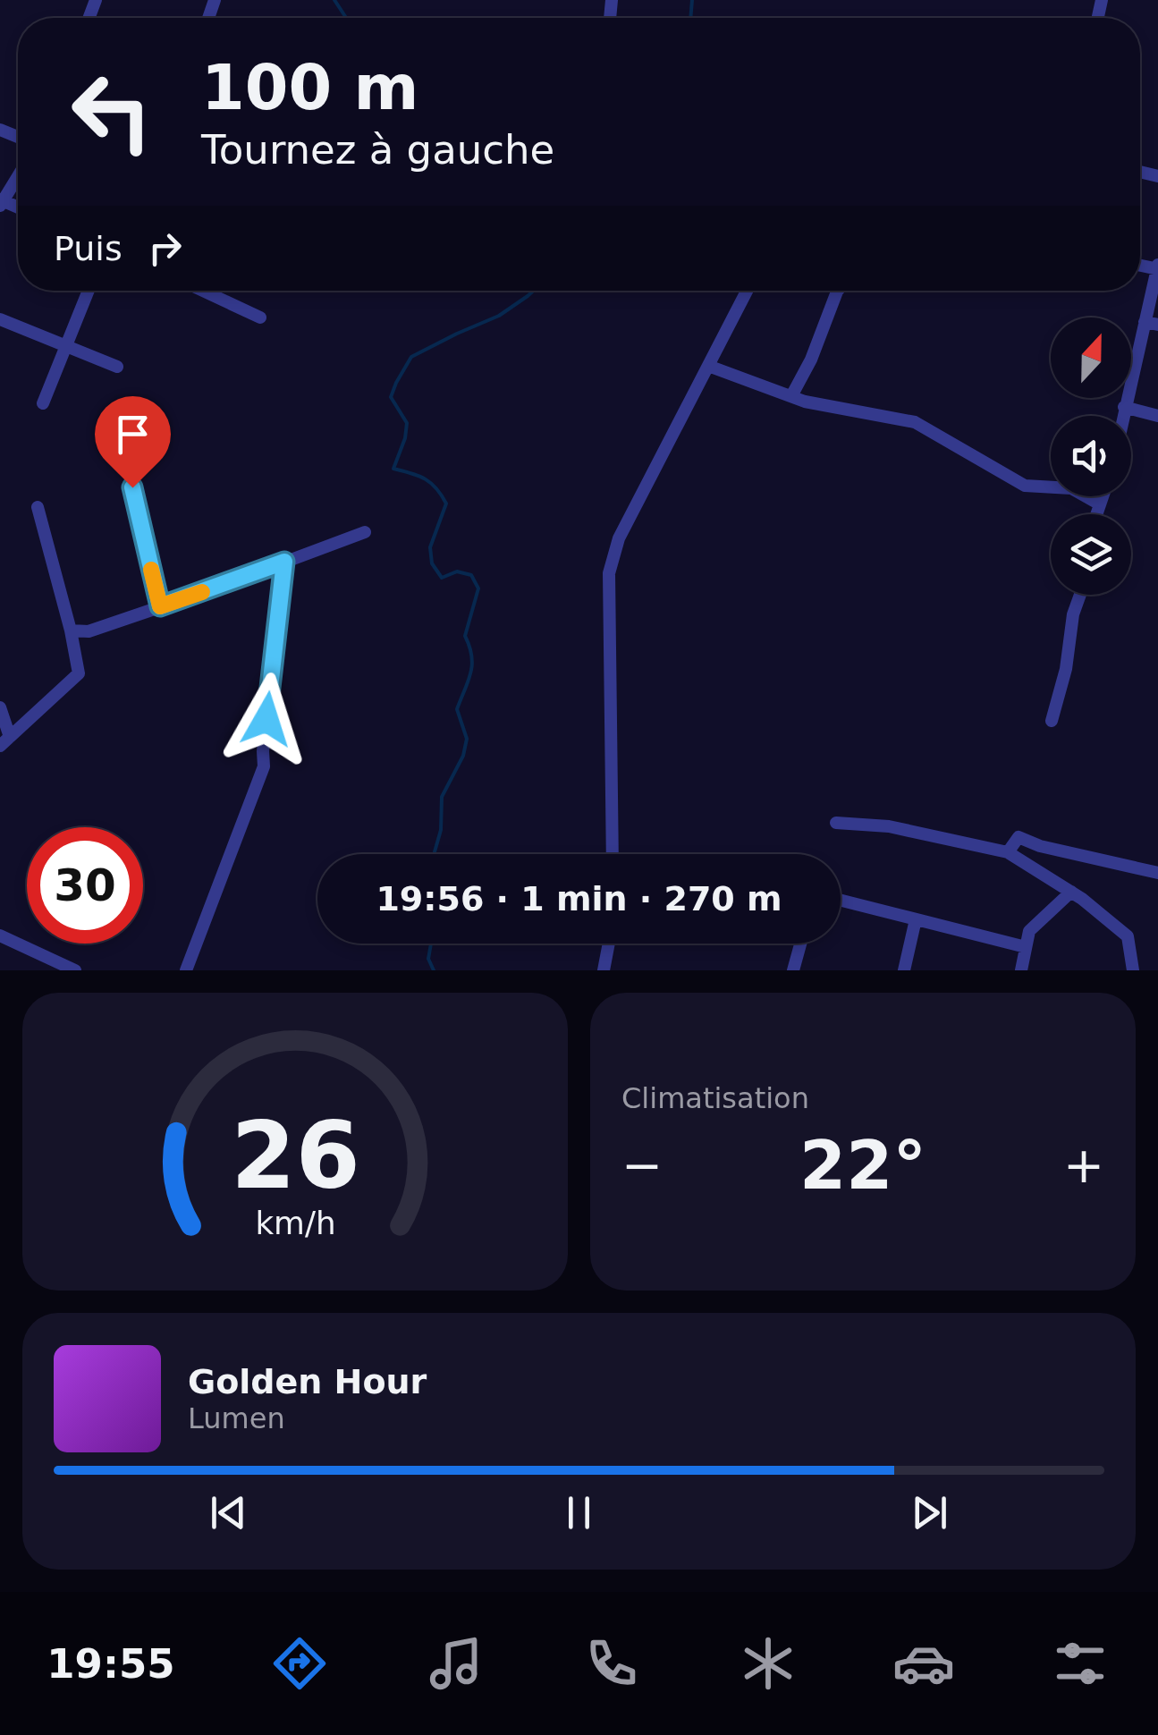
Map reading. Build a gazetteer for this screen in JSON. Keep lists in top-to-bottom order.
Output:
{
  "north": "top",
  "page": {
    "turn": ["100 m", "Tournez à gauche"],
    "then": "Puis",
    "limit": "30",
    "trip": "19:56 · 1 min · 270 m",
    "tile": "Climatisation",
    "heat": ["−", "22°", "+"],
    "song": ["Golden Hour", "Lumen"],
    "tabs": "19:55",
    "gauge": ["26", "km/h"]
  }
}
